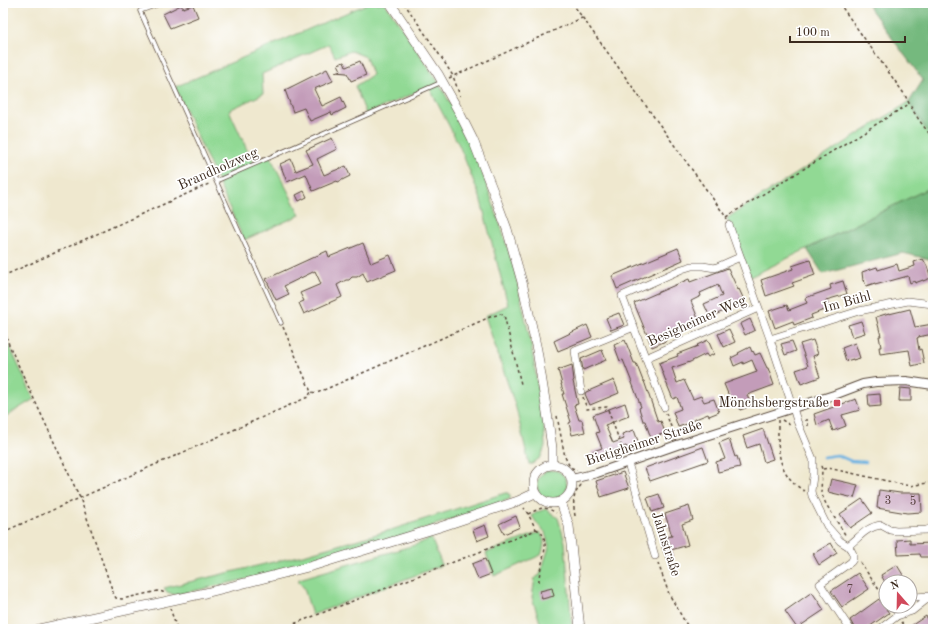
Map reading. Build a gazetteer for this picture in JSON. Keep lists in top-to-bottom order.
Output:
{
  "streets": {
    "street": [
      "Im Bühl",
      "Besigheimer Weg",
      "Bietigheimer Straße",
      "Jahnstraße"
    ],
    "lane": ["Brandholzweg"]
  },
  "crossings": [
    ["Bietigheimer Straße", "Jahnstraße"]
  ],
  "places": {
    "transit": ["Mönchsbergstraße"]
  },
  "house_numbers": ["3", "5", "7"],
  "scale_bar": "100 m",
  "north": "top"
}
